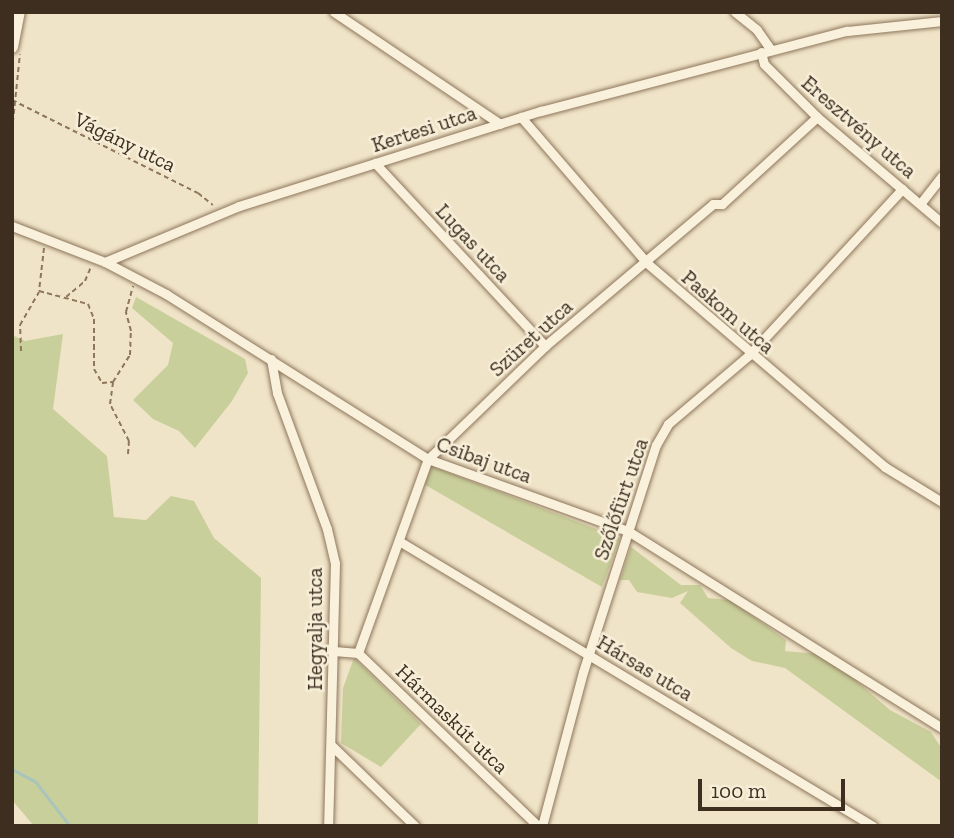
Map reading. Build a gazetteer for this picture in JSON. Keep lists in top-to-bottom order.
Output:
{
  "streets": {
    "street": [
      "Eresztvény utca",
      "Kertesi utca",
      "Lugas utca",
      "Paskom utca",
      "Szüret utca",
      "Csibaj utca",
      "Szőlőfürt utca",
      "Hegyalja utca",
      "Hársas utca",
      "Hármaskút utca"
    ],
    "path": ["Vágány utca"]
  },
  "crossings": [
    ["Eresztvény utca", "Kertesi utca"],
    ["Eresztvény utca", "Szüret utca"],
    ["Eresztvény utca", "Szőlőfürt utca"],
    ["Kertesi utca", "Vágány utca"],
    ["Kertesi utca", "Lugas utca"],
    ["Kertesi utca", "Paskom utca"],
    ["Kertesi utca", "Csibaj utca"],
    ["Lugas utca", "Szüret utca"],
    ["Paskom utca", "Szüret utca"],
    ["Paskom utca", "Szőlőfürt utca"],
    ["Szüret utca", "Csibaj utca"],
    ["Szüret utca", "Hársas utca"],
    ["Szüret utca", "Hármaskút utca"],
    ["Csibaj utca", "Szőlőfürt utca"],
    ["Csibaj utca", "Hegyalja utca"],
    ["Szőlőfürt utca", "Hársas utca"],
    ["Szőlőfürt utca", "Hármaskút utca"]
  ],
  "scale_bar": "100 m"
}
